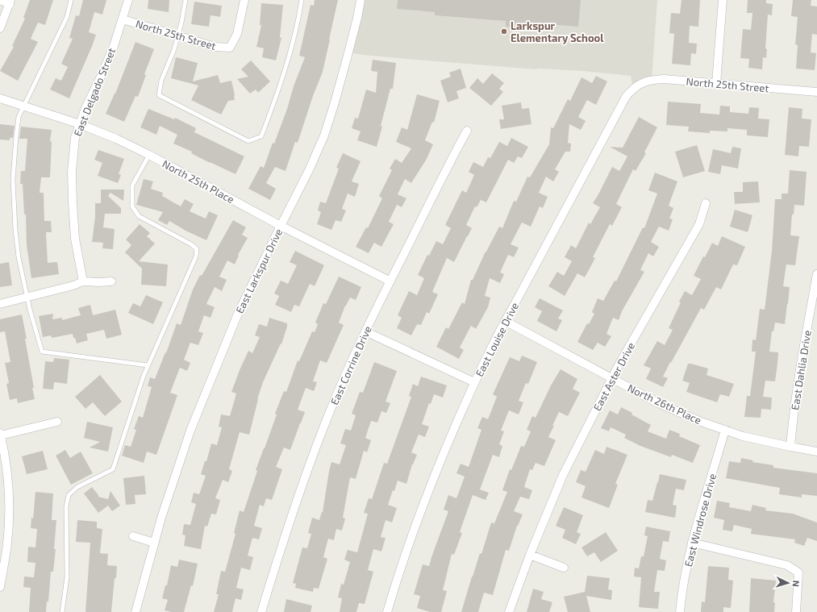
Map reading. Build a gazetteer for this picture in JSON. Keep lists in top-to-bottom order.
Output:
{
  "streets": {
    "street": [
      "North 25th Street",
      "East Delgado Street",
      "North 25th Place",
      "East Larkspur Drive",
      "East Louise Drive",
      "East Corrine Drive",
      "East Dahlia Drive",
      "East Aster Drive",
      "North 26th Place",
      "East Windrose Drive"
    ]
  },
  "crossings": [
    ["North 25th Street", "East Delgado Street"],
    ["North 25th Street", "East Louise Drive"],
    ["East Delgado Street", "North 25th Place"],
    ["North 25th Place", "East Larkspur Drive"],
    ["North 25th Place", "East Corrine Drive"],
    ["East Louise Drive", "North 26th Place"],
    ["East Dahlia Drive", "North 26th Place"],
    ["East Aster Drive", "North 26th Place"],
    ["North 26th Place", "East Windrose Drive"]
  ],
  "places": ["Larkspur Elementary School"],
  "north": "right"
}
